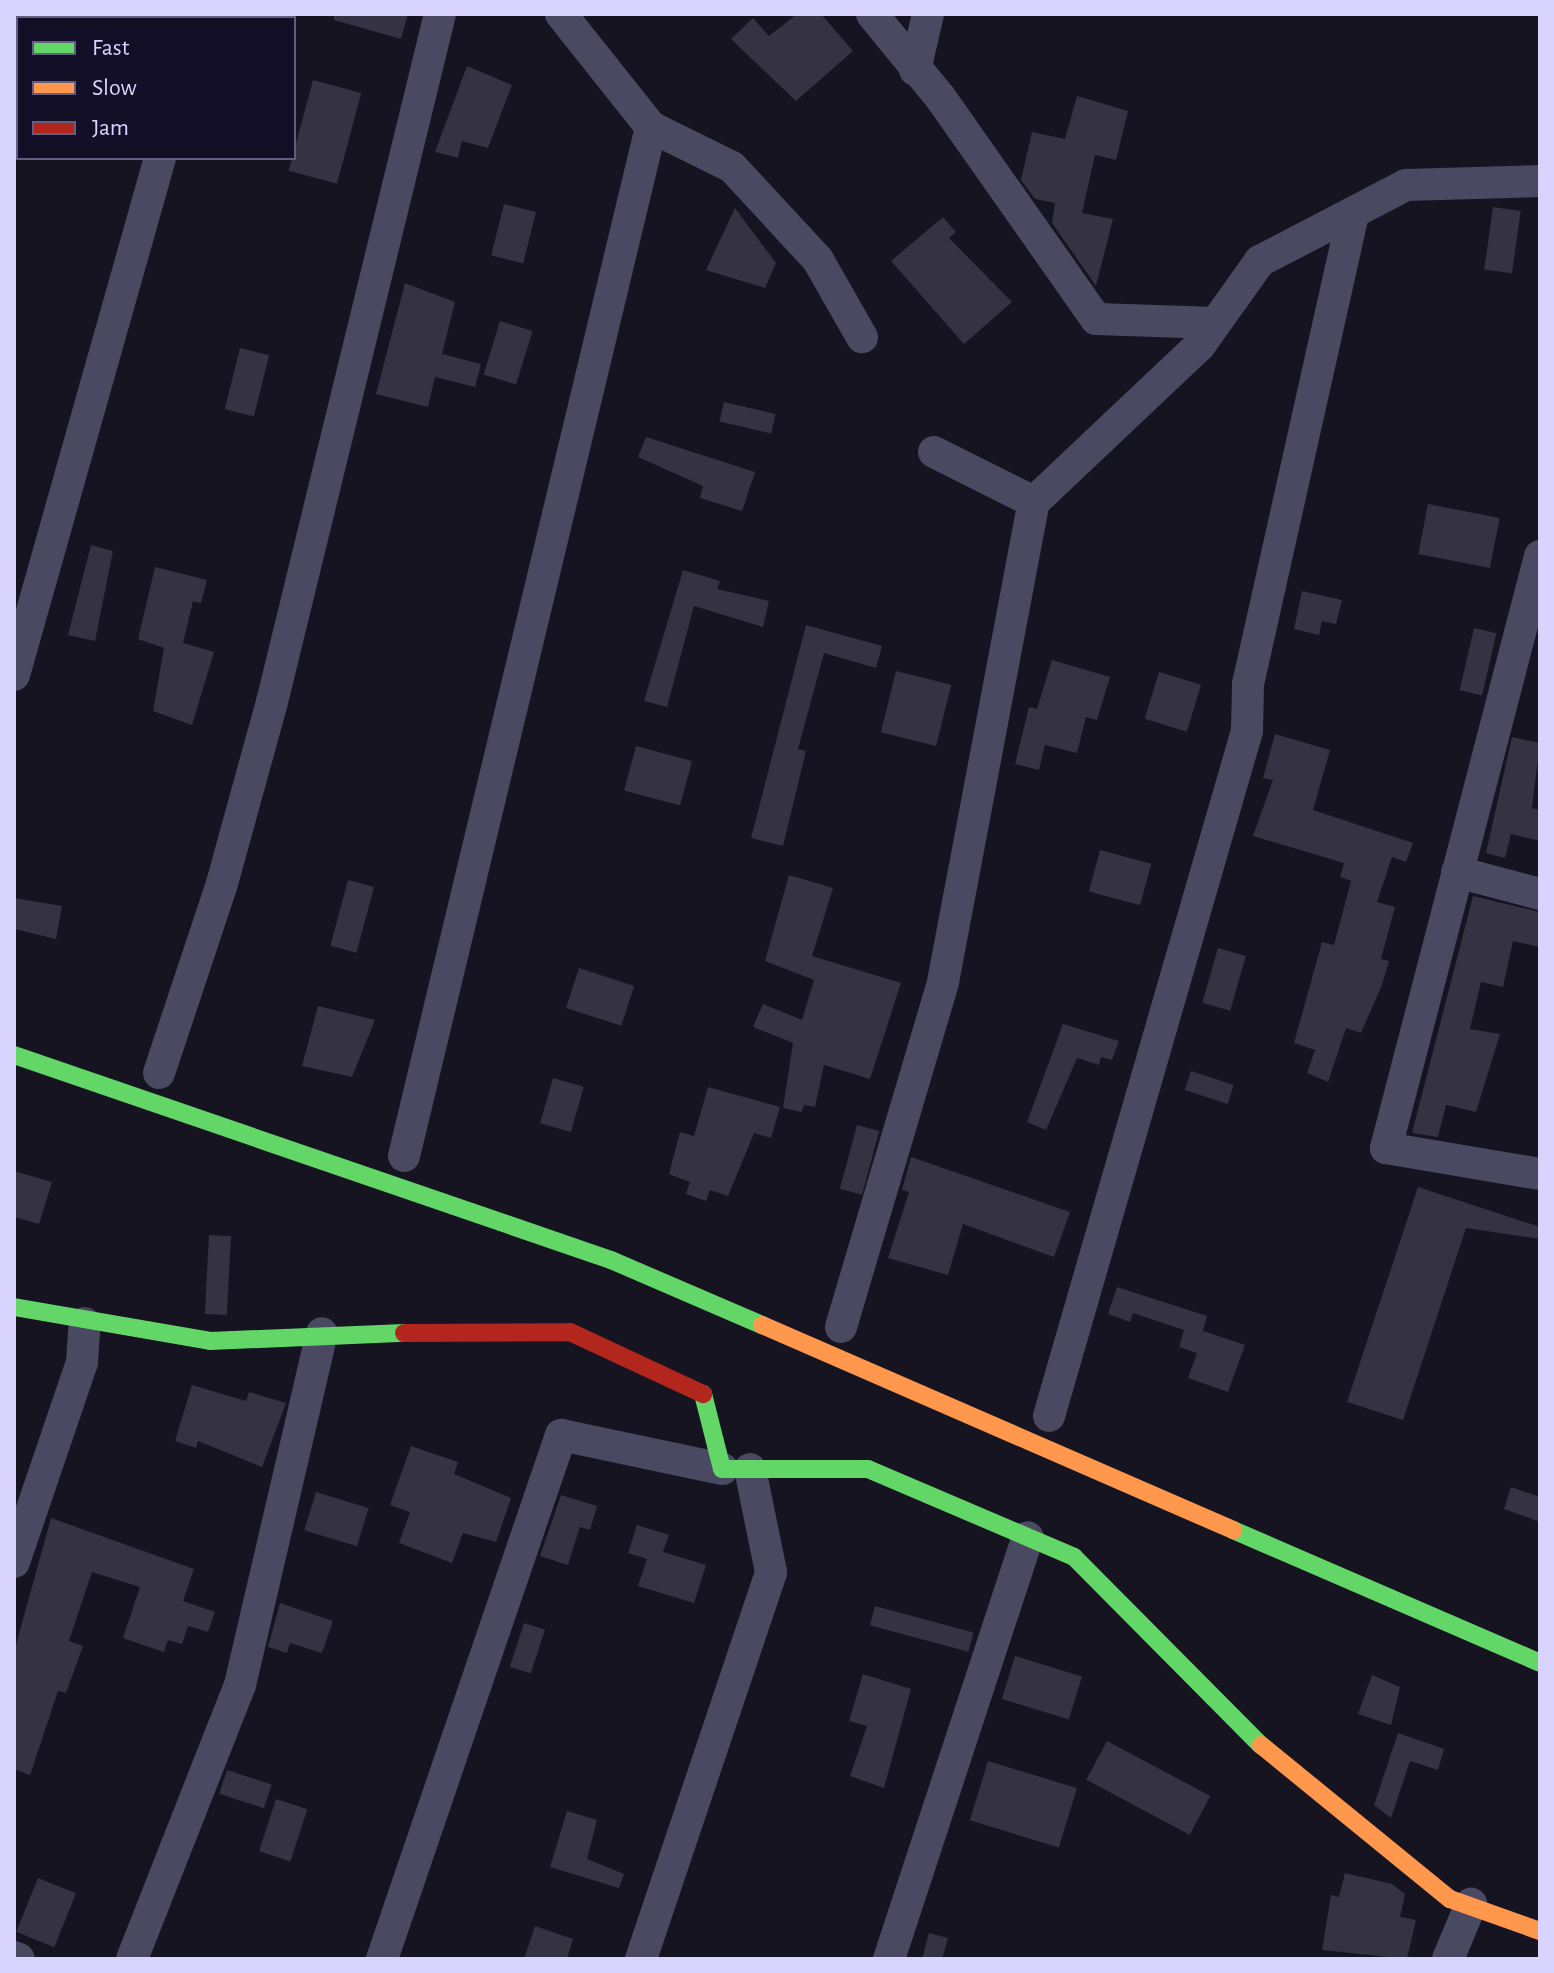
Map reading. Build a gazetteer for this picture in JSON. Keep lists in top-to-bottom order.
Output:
{
  "legend": ["Fast", "Slow", "Jam"]
}
